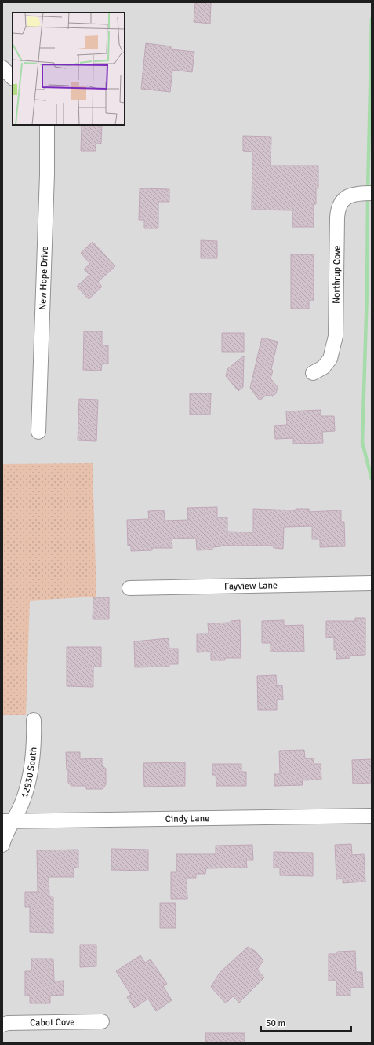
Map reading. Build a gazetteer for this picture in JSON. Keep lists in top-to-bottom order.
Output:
{
  "streets": {
    "street": [
      "Northrup Cove",
      "New Hope Drive",
      "Fayview Lane",
      "12930 South",
      "Cindy Lane",
      "Cabot Cove"
    ]
  },
  "crossings": [
    ["12930 South", "Cindy Lane"]
  ],
  "scale_bar": "50 m"
}
